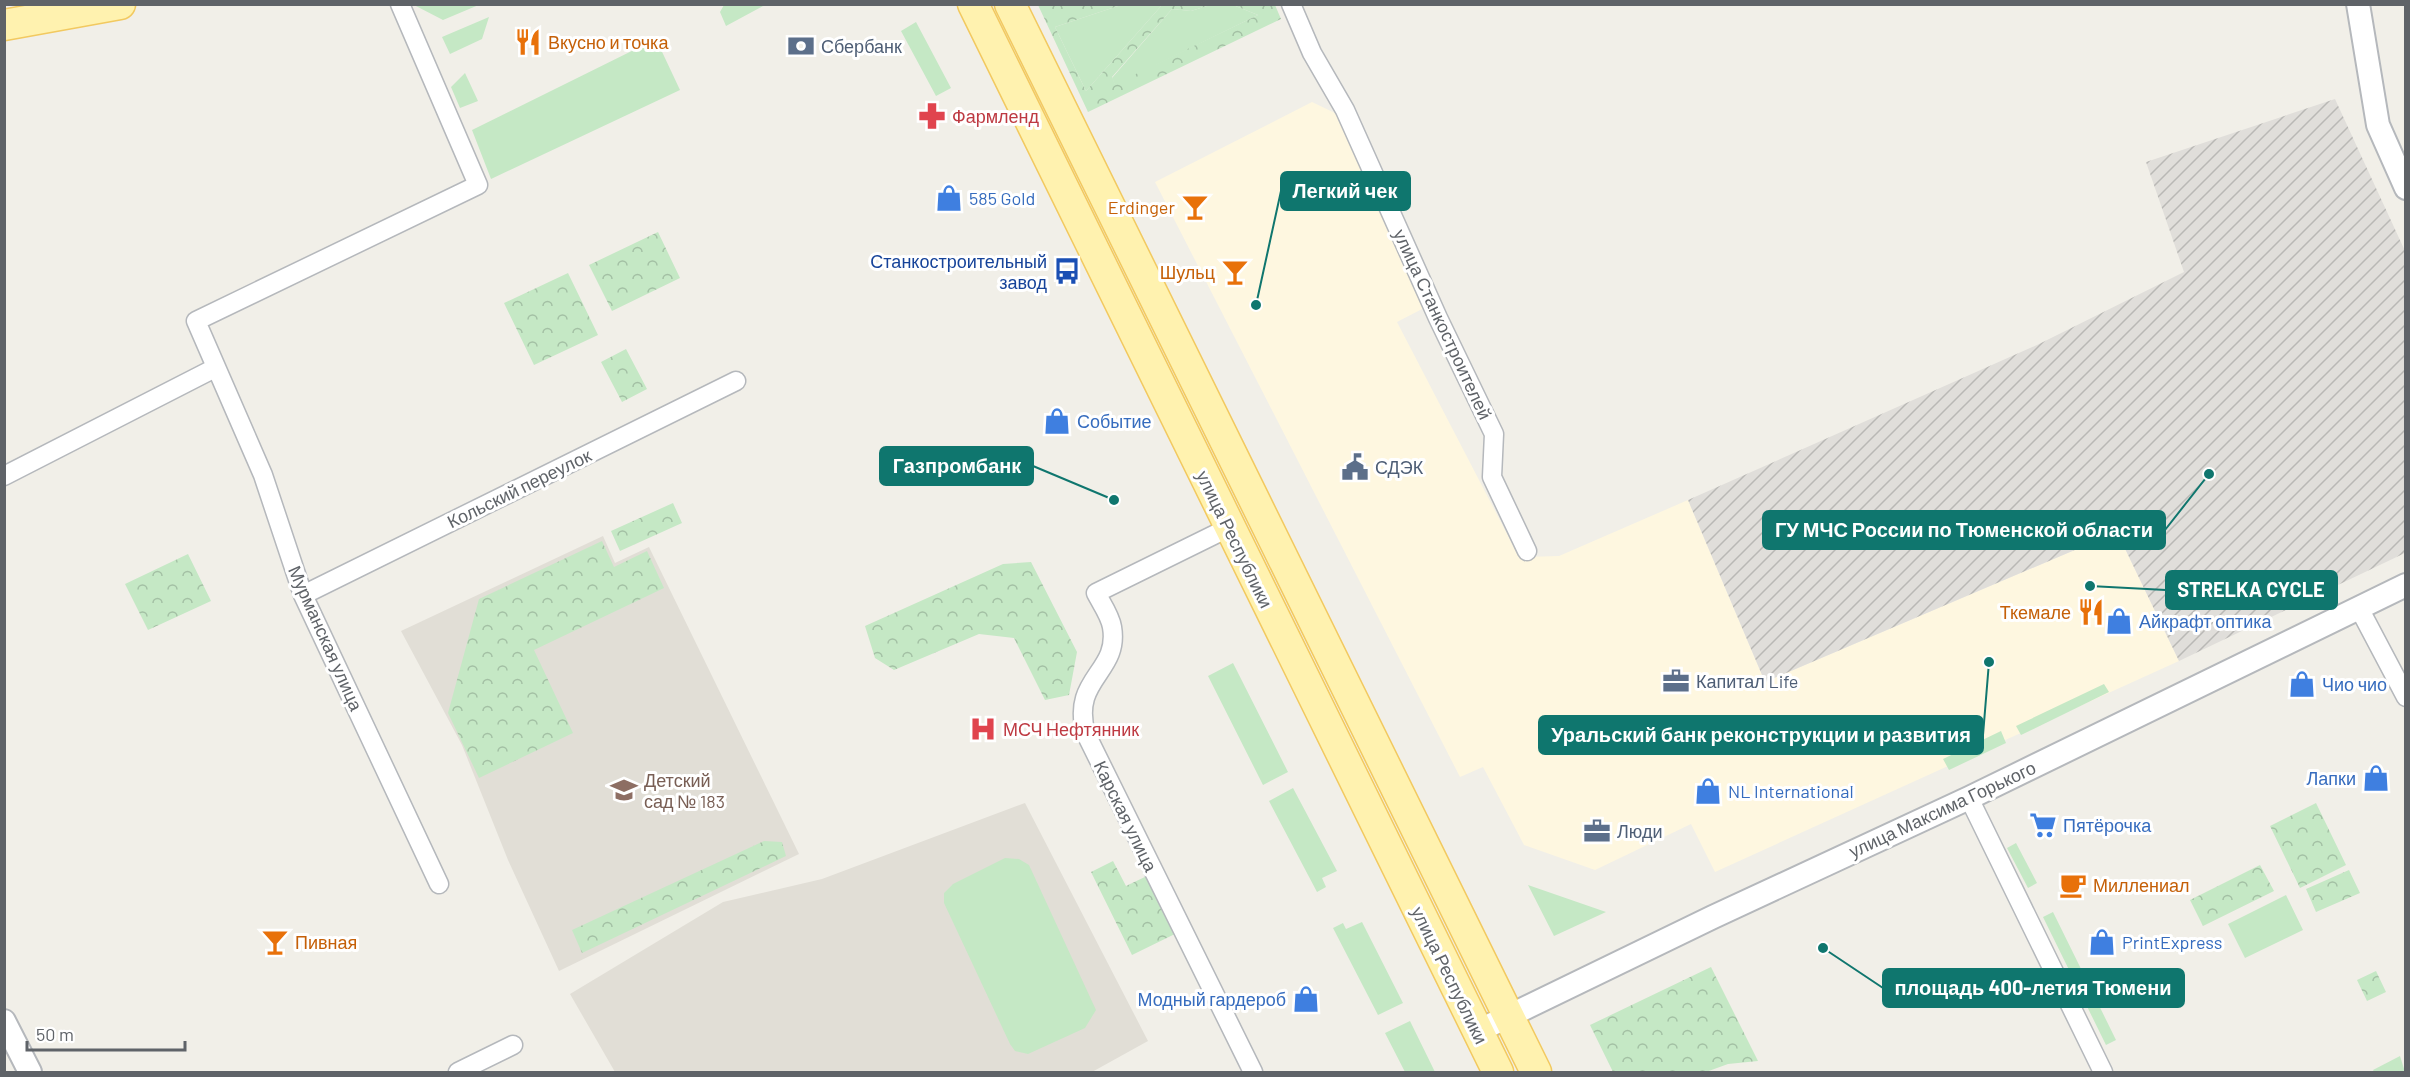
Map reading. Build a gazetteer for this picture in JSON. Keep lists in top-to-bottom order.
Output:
{
  "streets": {
    "main road": ["улица Республики"],
    "street": [
      "улица Станкостроителей",
      "Кольский переулок",
      "Мурманская улица",
      "улица Максима Горького",
      "Карская улица"
    ]
  },
  "crossings": [
    ["Кольский переулок", "Мурманская улица"],
    ["улица Республики", "улица Максима Горького"],
    ["улица Республики", "Карская улица"]
  ],
  "places": {
    "restaurant": ["Вкусно и точка", "Ткемале"],
    "bank": ["Сбербанк"],
    "pharmacy": ["Фармленд"],
    "shop": [
      "585 Gold",
      "Событие",
      "Айкрафт оптика",
      "Чио чио",
      "Лапки",
      "NL International",
      "PrintExpress",
      "Модный гардероб"
    ],
    "bar": ["Erdinger", "Шульц", "Пивная"],
    "bus stop": ["Станкостроительный завод"],
    "other": [
      "Легкий чек",
      "ГУ МЧС России по Тюменской области",
      "Газпромбанк",
      "STRELKA CYCLE",
      "Уральский банк реконструкции и развития",
      "площадь 400-летия Тюмени"
    ],
    "public building": ["СДЭК"],
    "office": ["Капитал Life", "Люди"],
    "hospital": ["МСЧ Нефтянник"],
    "school or university": ["Детский сад № 183"],
    "supermarket": ["Пятёрочка"],
    "cafe": ["Миллениал"]
  },
  "scale_bar": "50 m"
}
